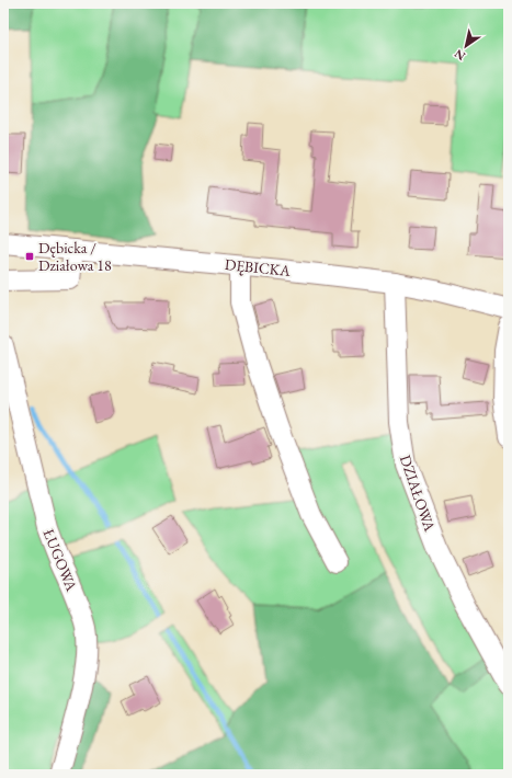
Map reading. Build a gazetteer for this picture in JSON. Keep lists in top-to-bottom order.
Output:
{
  "streets": {
    "street": ["DĘBICKA", "DZIAŁOWA", "ŁUGOWA"]
  },
  "crossings": [
    ["DĘBICKA", "DZIAŁOWA"]
  ],
  "places": {
    "transit": ["Dębicka / Działowa 18"]
  },
  "north": "bottom left"
}
